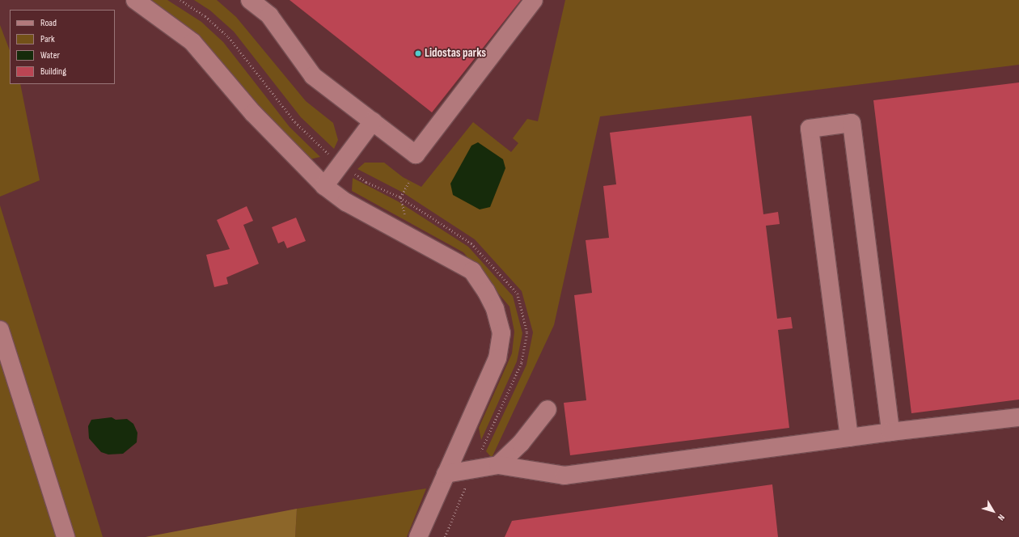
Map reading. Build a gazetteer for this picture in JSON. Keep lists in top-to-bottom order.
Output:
{
  "places": ["Lidostas parks"],
  "legend": [
    "Road",
    "Park",
    "Water",
    "Building"
  ],
  "north": "bottom right"
}
